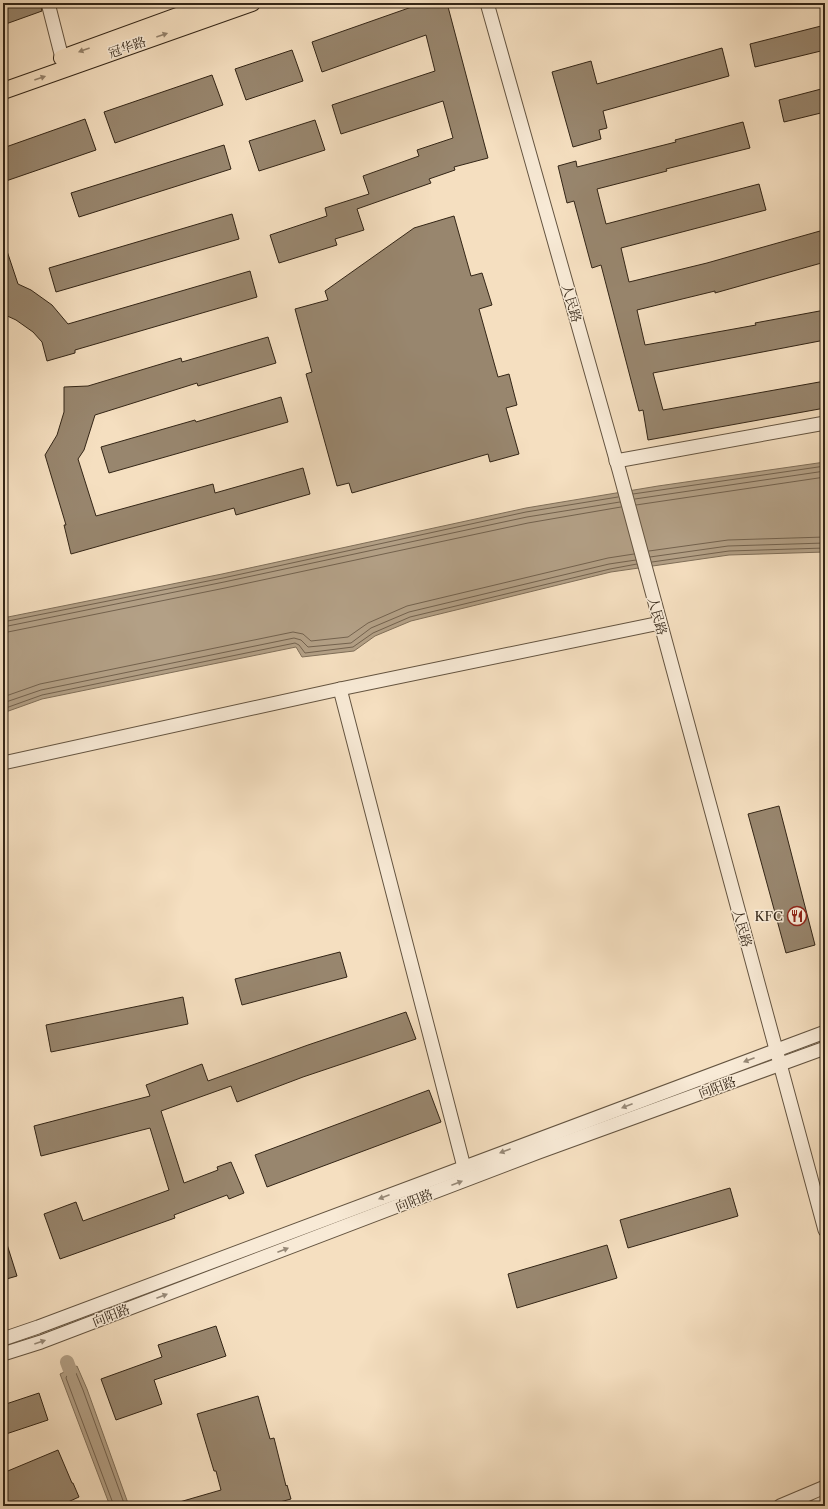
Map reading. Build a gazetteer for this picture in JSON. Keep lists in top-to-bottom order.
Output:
{
  "streets": {
    "main road": ["冠华路"],
    "street": ["人民路", "向阳路"]
  },
  "crossings": [
    ["人民路", "向阳路"]
  ],
  "places": {
    "restaurant": ["KFC"]
  }
}
